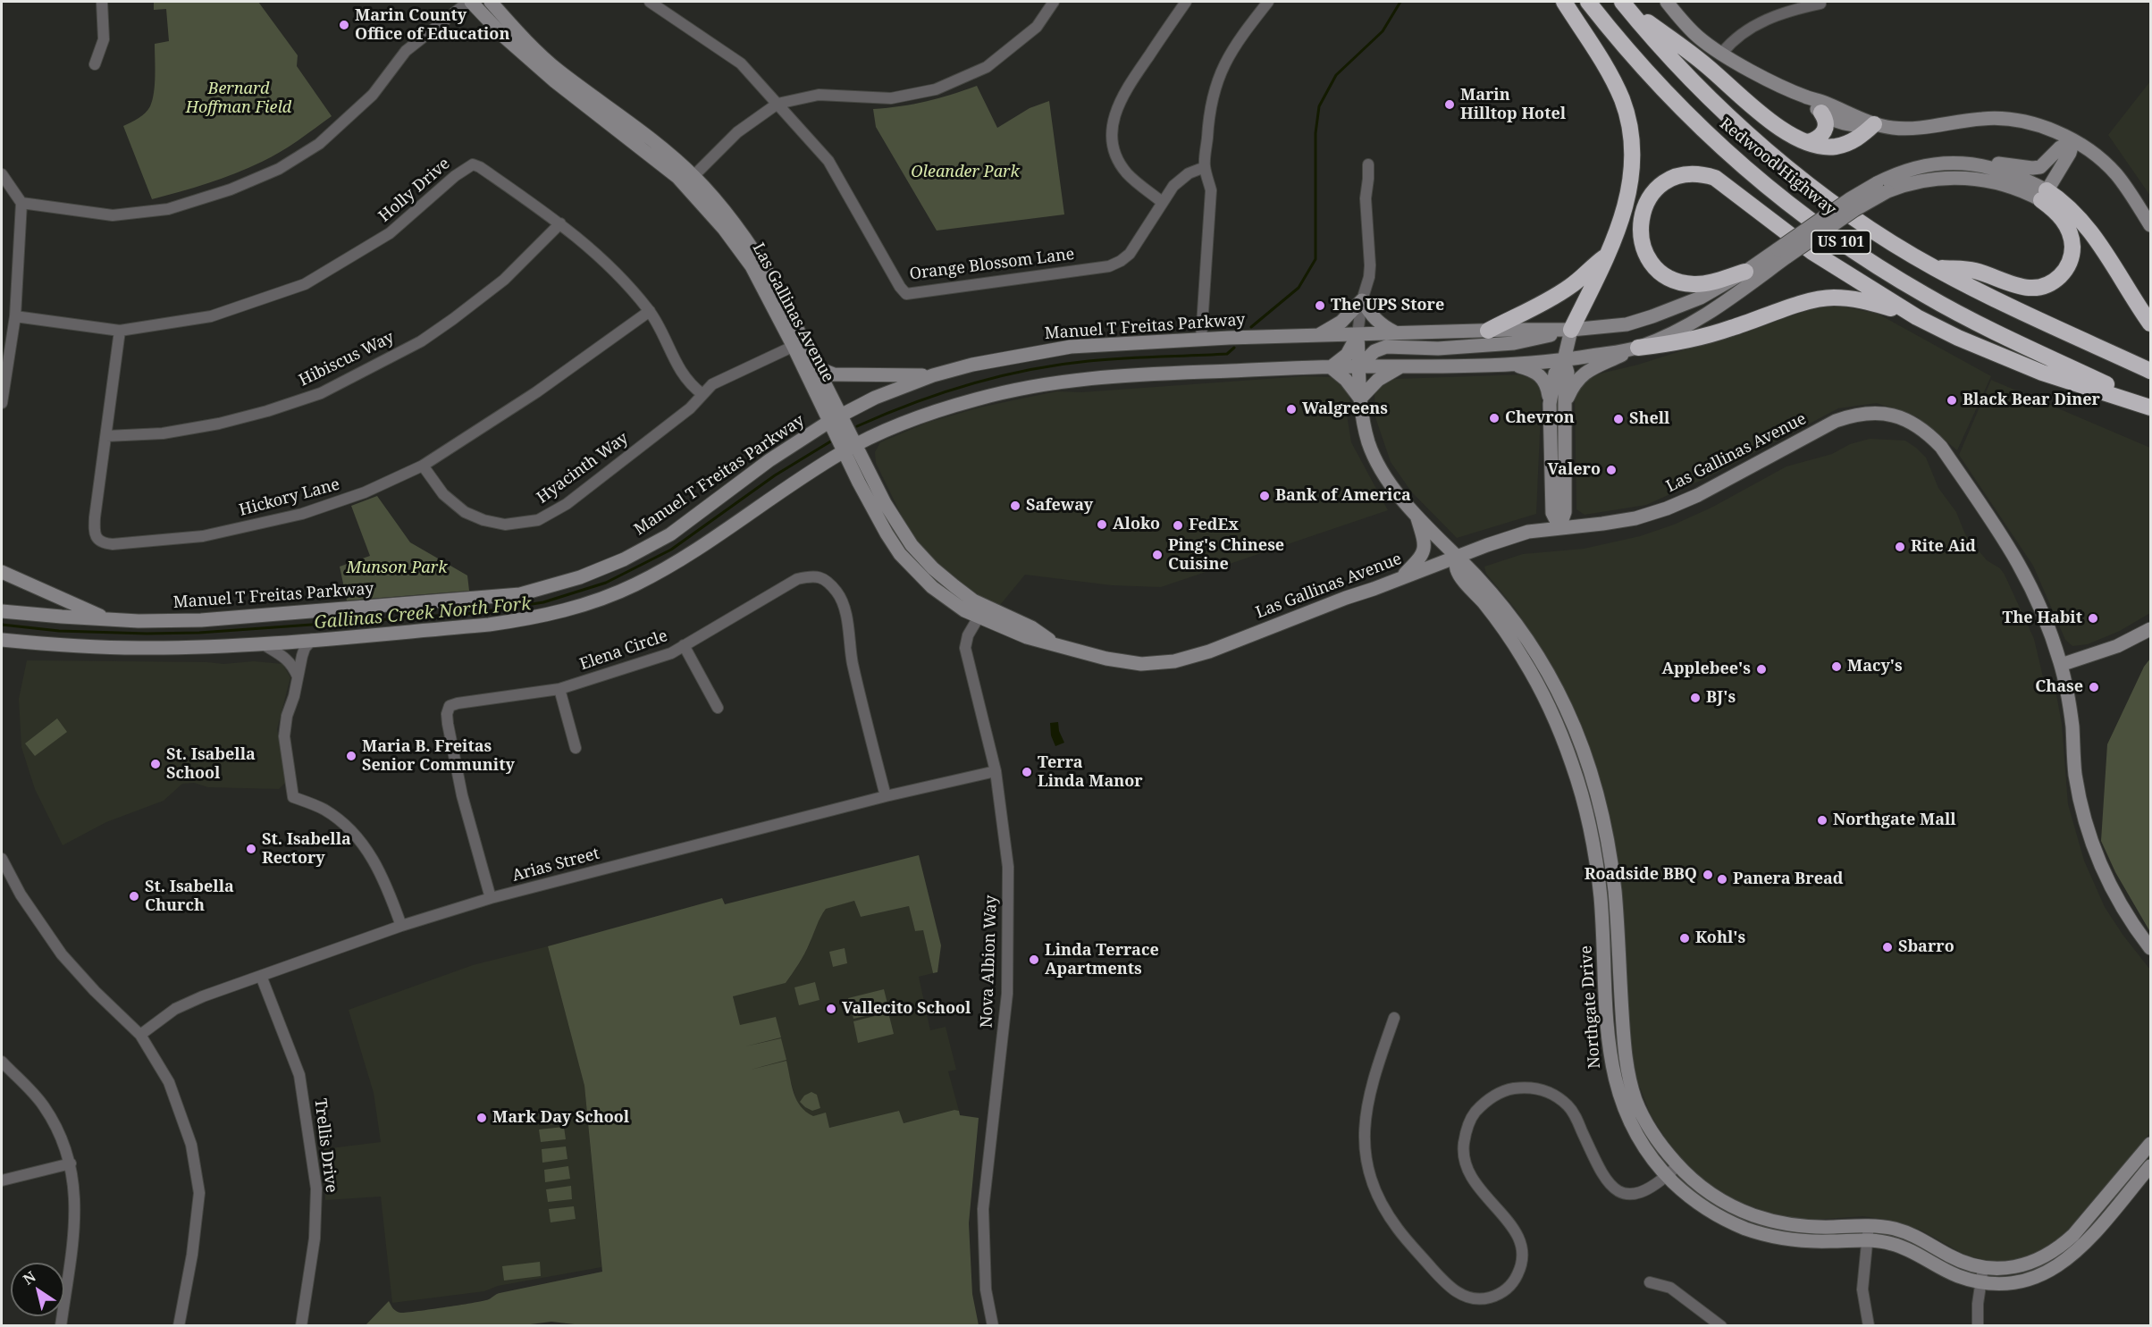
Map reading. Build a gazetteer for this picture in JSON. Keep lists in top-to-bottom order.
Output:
{
  "streets": {
    "highway": ["Redwood Highway", "US 101"],
    "main road": ["Las Gallinas Avenue", "Manuel T Freitas Parkway", "Northgate Drive"],
    "street": [
      "Holly Drive",
      "Orange Blossom Lane",
      "Hibiscus Way",
      "Hyacinth Way",
      "Hickory Lane",
      "Elena Circle",
      "Arias Street",
      "Nova Albion Way",
      "Trellis Drive"
    ]
  },
  "crossings": [
    ["Holly Drive", "Hibiscus Way"],
    ["Holly Drive", "Hyacinth Way"],
    ["Holly Drive", "Hickory Lane"],
    ["Las Gallinas Avenue", "Manuel T Freitas Parkway"],
    ["Las Gallinas Avenue", "Nova Albion Way"],
    ["Las Gallinas Avenue", "Northgate Drive"],
    ["Manuel T Freitas Parkway", "Northgate Drive"],
    ["Hibiscus Way", "Hickory Lane"],
    ["Hyacinth Way", "Hickory Lane"],
    ["Elena Circle", "Arias Street"],
    ["Arias Street", "Nova Albion Way"],
    ["Arias Street", "Trellis Drive"]
  ],
  "water": ["Gallinas Creek North Fork"],
  "parks": ["Bernard Hoffman Field", "Oleander Park", "Munson Park"],
  "places": [
    "Marin County Office of Education",
    "Marin Hilltop Hotel",
    "The UPS Store",
    "Black Bear Diner",
    "Walgreens",
    "Chevron",
    "Shell",
    "Valero",
    "Bank of America",
    "Safeway",
    "Aloko",
    "FedEx",
    "Rite Aid",
    "Ping's Chinese Cuisine",
    "The Habit",
    "Macy's",
    "Applebee's",
    "Chase",
    "BJ's",
    "Maria B. Freitas Senior Community",
    "St. Isabella School",
    "Terra Linda Manor",
    "Northgate Mall",
    "St. Isabella Rectory",
    "Roadside BBQ",
    "Panera Bread",
    "St. Isabella Church",
    "Kohl's",
    "Sbarro",
    "Linda Terrace Apartments",
    "Vallecito School",
    "Mark Day School"
  ],
  "north": "top left"
}
